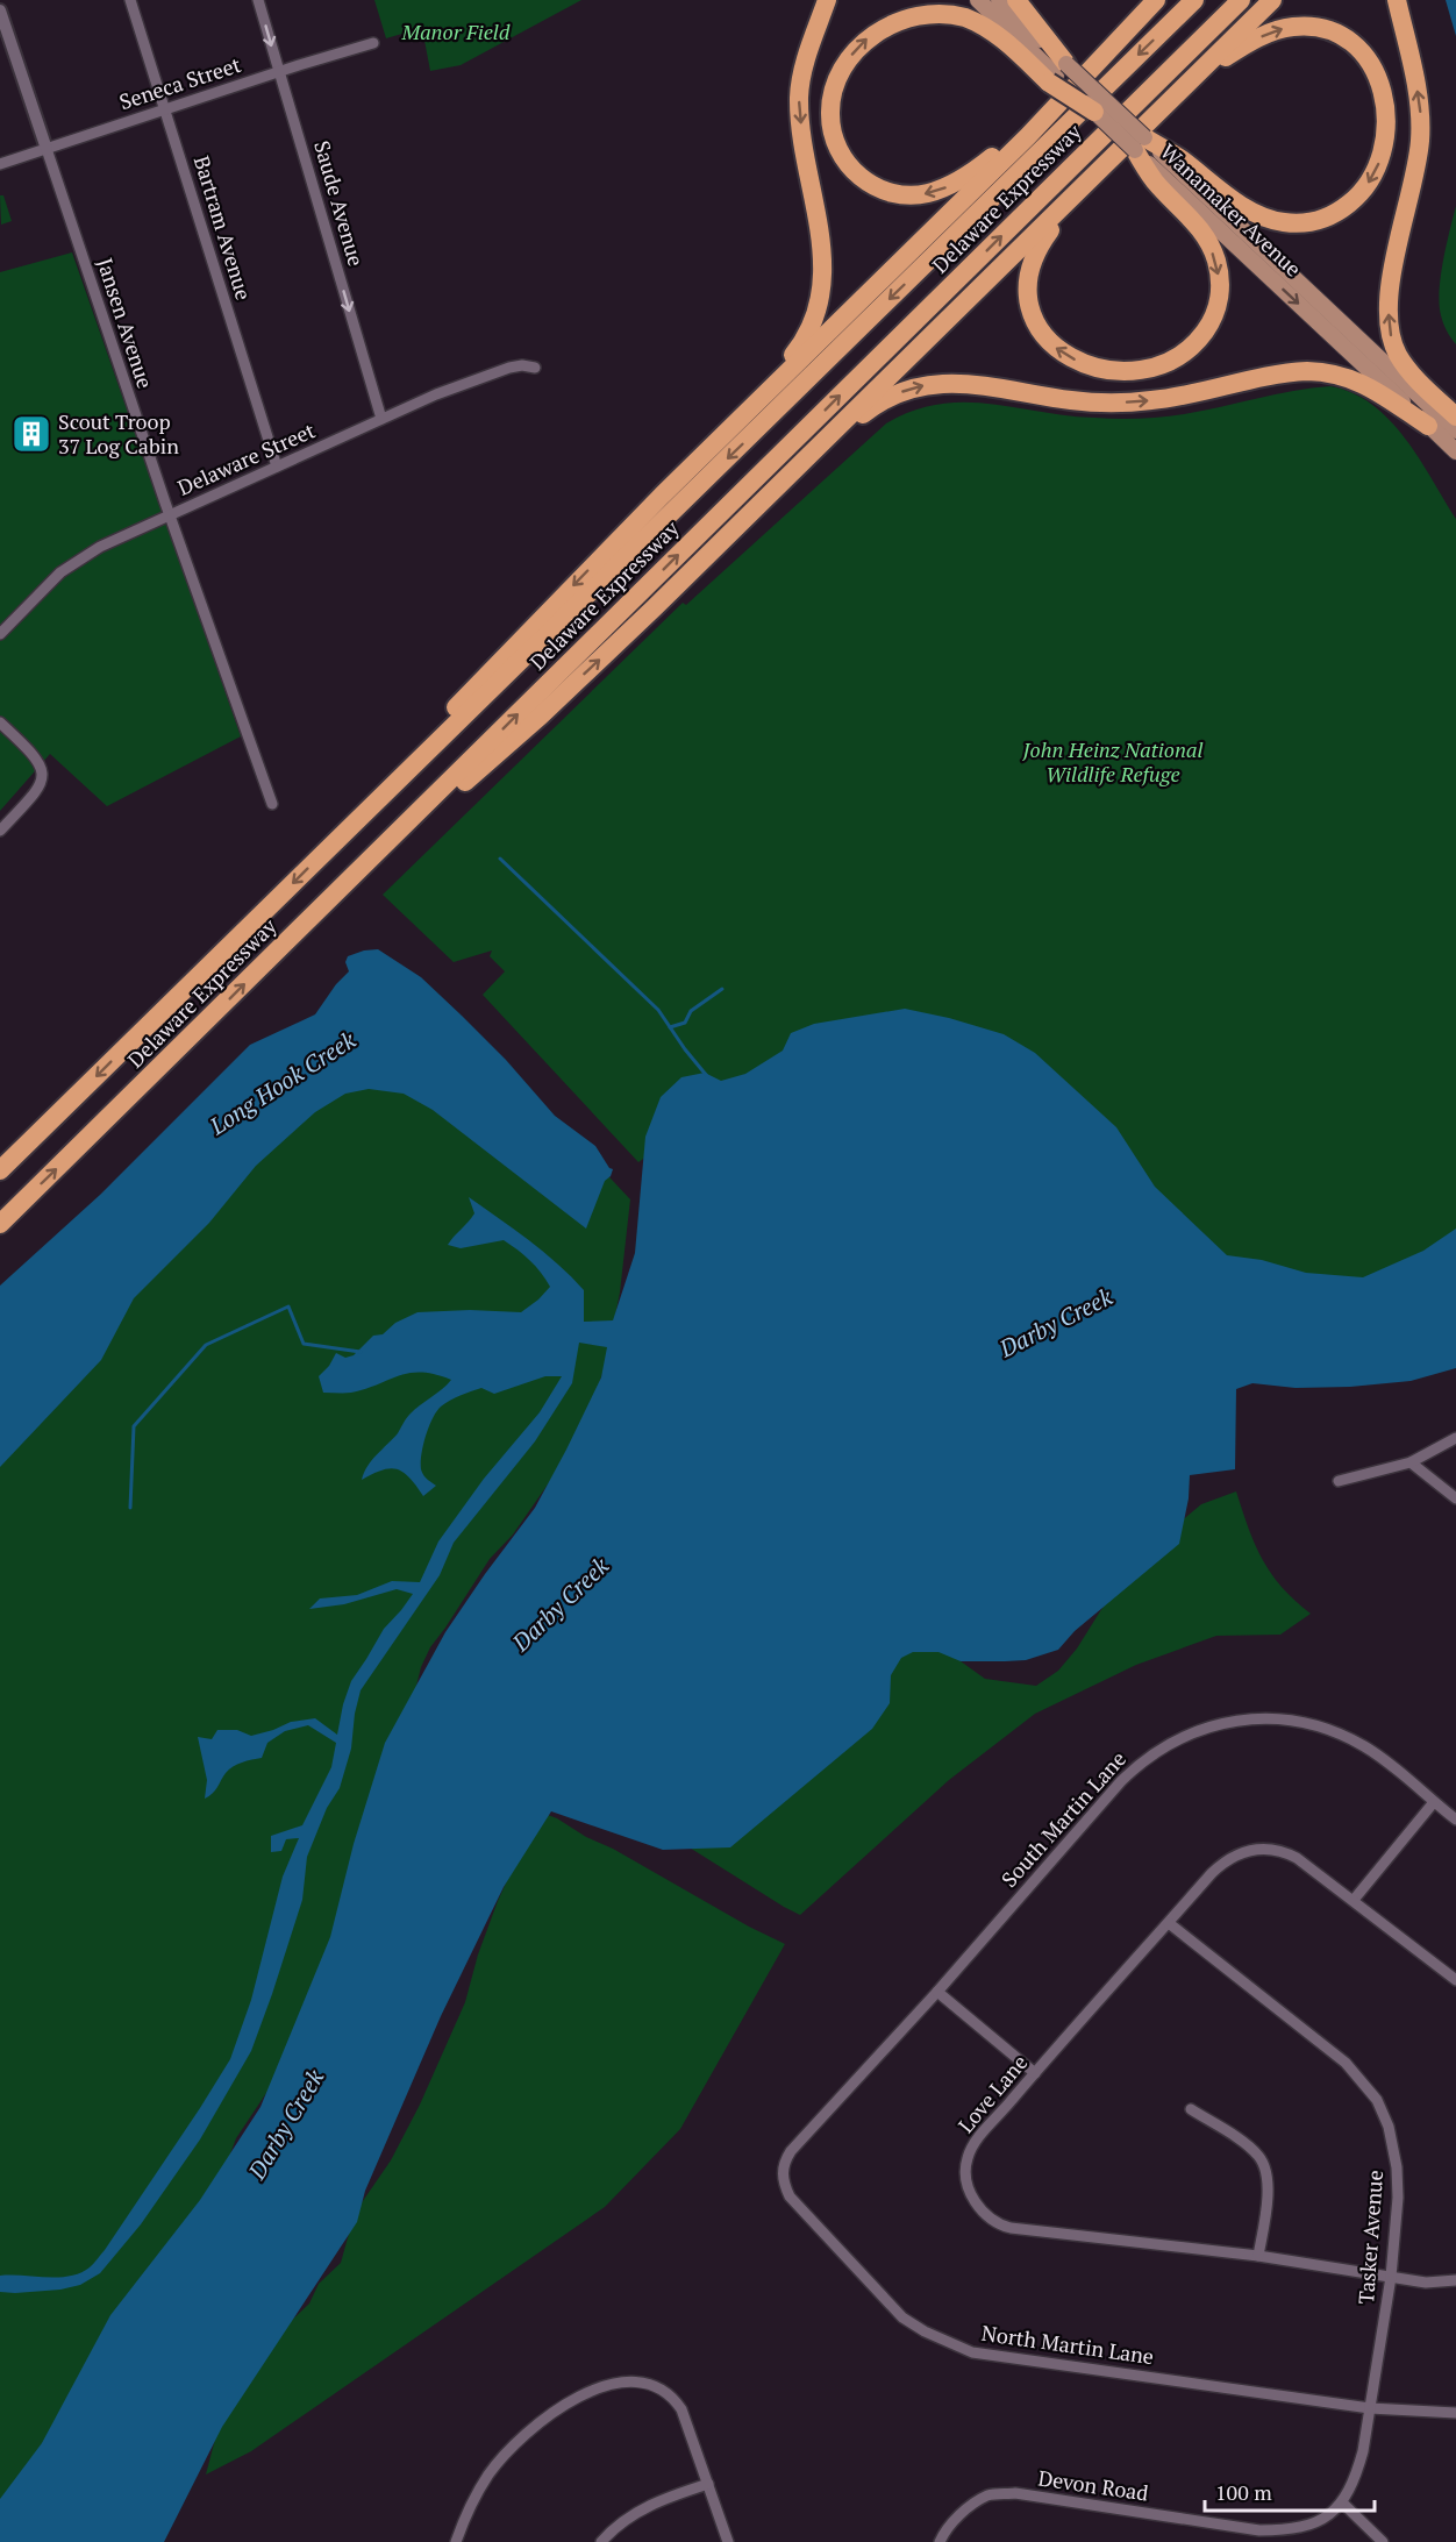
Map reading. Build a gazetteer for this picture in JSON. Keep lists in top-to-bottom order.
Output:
{
  "streets": {
    "highway": ["Delaware Expressway"],
    "main road": ["Wanamaker Avenue"],
    "street": [
      "Seneca Street",
      "Saude Avenue",
      "Bartram Avenue",
      "Jansen Avenue",
      "Delaware Street",
      "South Martin Lane",
      "Love Lane",
      "Tasker Avenue",
      "North Martin Lane",
      "Devon Road"
    ]
  },
  "crossings": [
    ["Seneca Street", "Saude Avenue"],
    ["Seneca Street", "Bartram Avenue"],
    ["Seneca Street", "Jansen Avenue"],
    ["Saude Avenue", "Delaware Street"],
    ["Bartram Avenue", "Delaware Street"],
    ["Jansen Avenue", "Delaware Street"],
    ["South Martin Lane", "North Martin Lane"],
    ["Love Lane", "Tasker Avenue"],
    ["Tasker Avenue", "North Martin Lane"]
  ],
  "one_way": ["Saude Avenue"],
  "water": ["Long Hook Creek", "Darby Creek"],
  "parks": ["Manor Field", "John Heinz National Wildlife Refuge"],
  "places": {
    "building": ["Scout Troop 37 Log Cabin"]
  },
  "scale_bar": "100 m"
}
